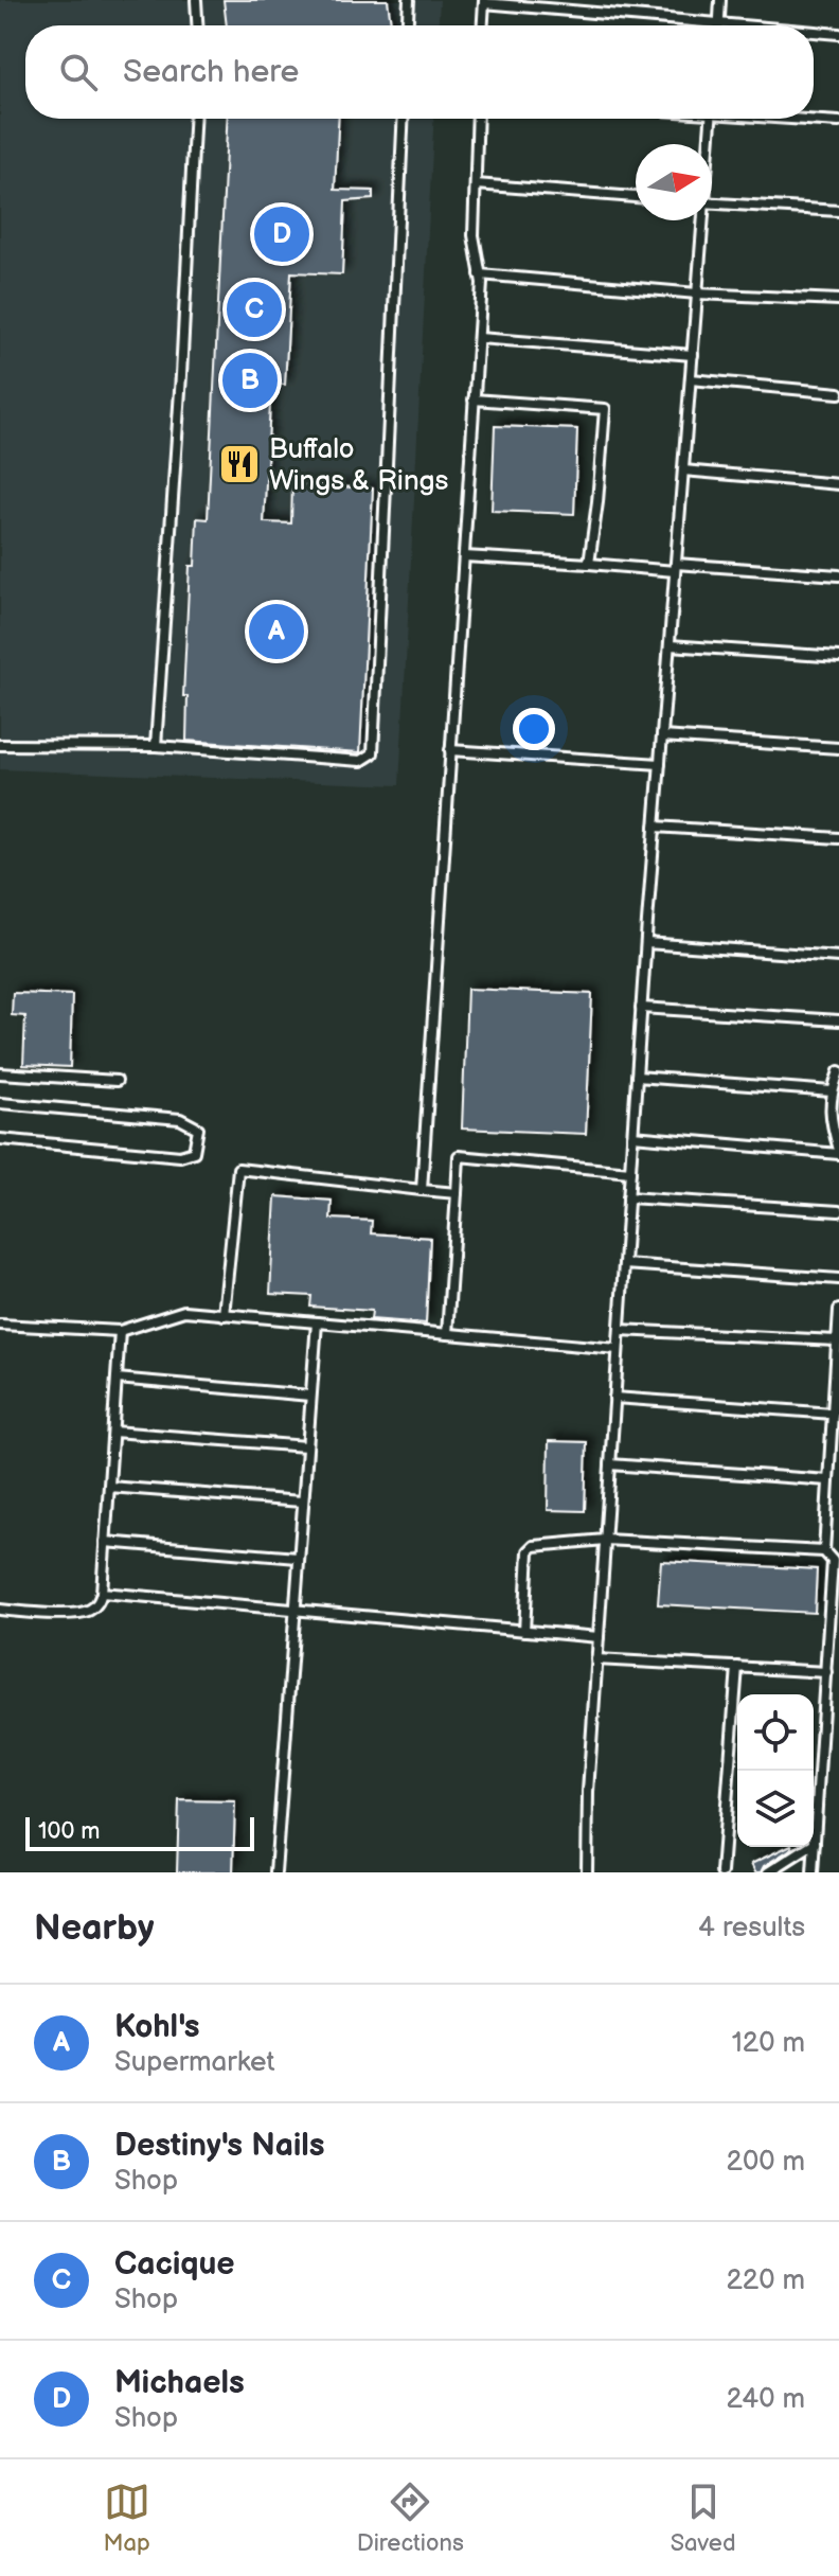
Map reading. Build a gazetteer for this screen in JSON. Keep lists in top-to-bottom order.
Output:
{
  "places": {
    "restaurant": ["Buffalo Wings & Rings"]
  },
  "scale_bar": "100 m",
  "north": "right",
  "page": {
    "search": "Search here",
    "pins": [
      "D",
      "C",
      "B",
      "A"
    ],
    "scale": "100 m",
    "heading": ["Nearby", "4 results"],
    "list": [
      {
        "mark": "A",
        "name": "Kohl's",
        "note": "Supermarket",
        "value": "120 m"
      },
      {
        "mark": "B",
        "name": "Destiny's Nails",
        "note": "Shop",
        "value": "200 m"
      },
      {
        "mark": "C",
        "name": "Cacique",
        "note": "Shop",
        "value": "220 m"
      },
      {
        "mark": "D",
        "name": "Michaels",
        "note": "Shop",
        "value": "240 m"
      }
    ],
    "nav": ["Map", "Directions", "Saved"]
  }
}
